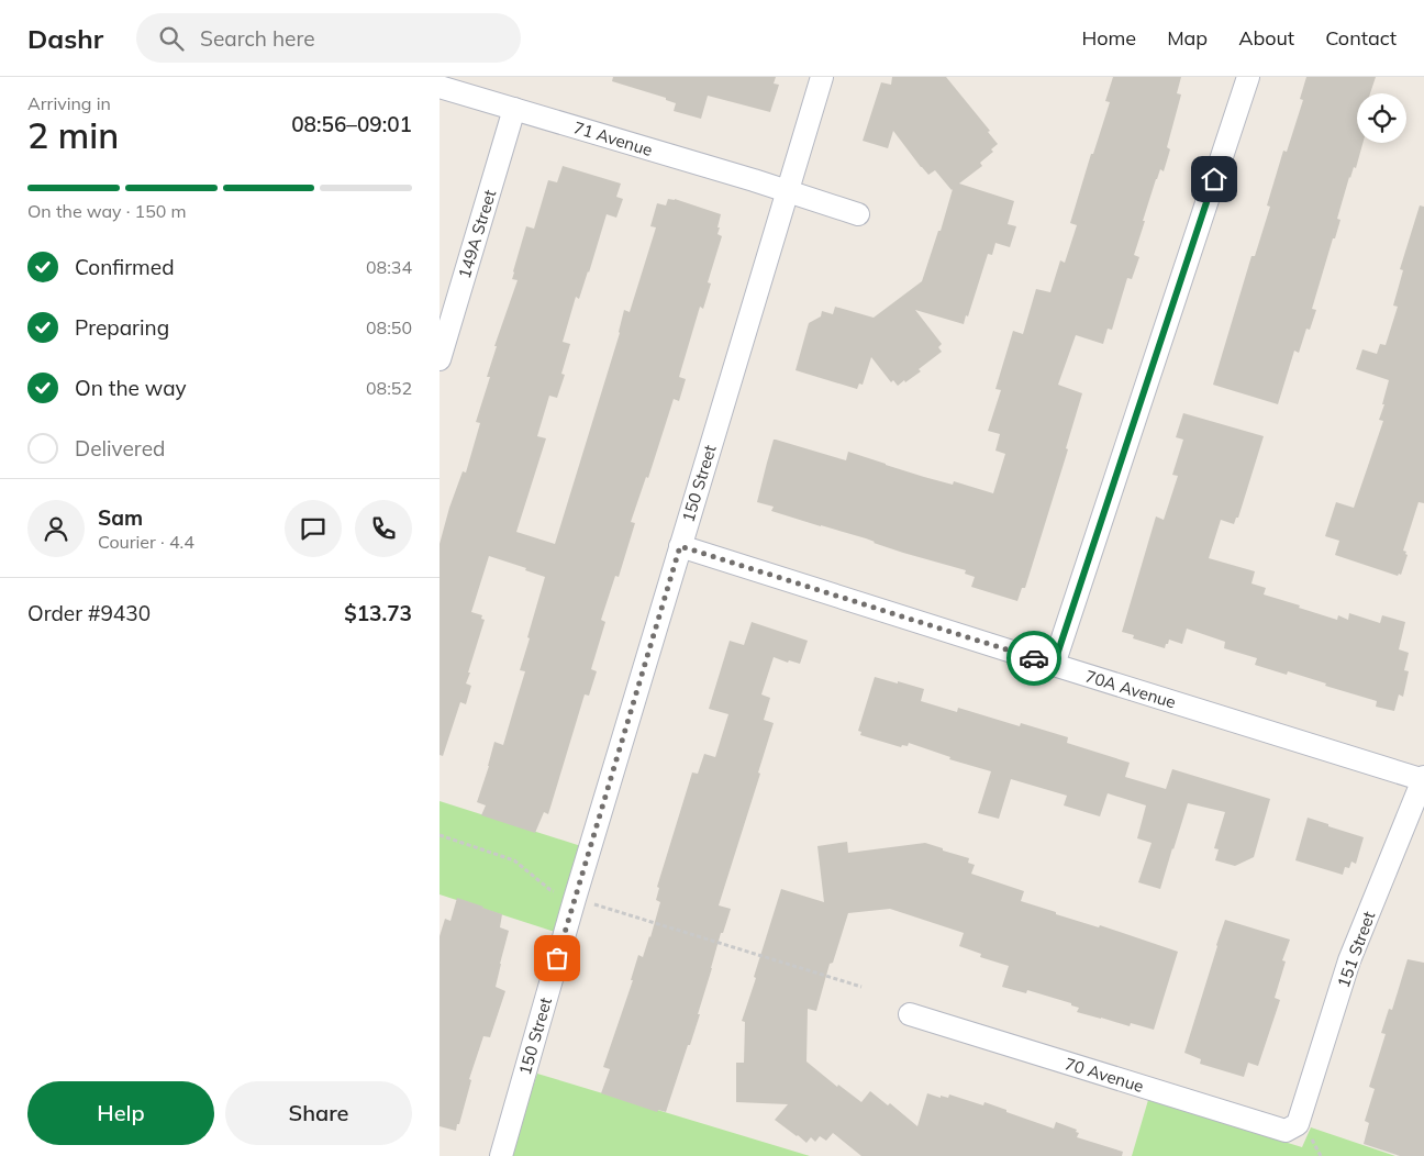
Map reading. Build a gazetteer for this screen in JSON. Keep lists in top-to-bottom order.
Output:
{
  "streets": {
    "street": [
      "71 Avenue",
      "149A Street",
      "150 Street",
      "70A Avenue",
      "151 Street",
      "70 Avenue"
    ]
  },
  "crossings": [
    ["71 Avenue", "149A Street"],
    ["71 Avenue", "150 Street"],
    ["150 Street", "70A Avenue"],
    ["70A Avenue", "151 Street"],
    ["151 Street", "70 Avenue"]
  ],
  "page": {
    "header": "Dashr",
    "search": "Search here",
    "nav": [
      "Home",
      "Map",
      "About",
      "Contact"
    ],
    "heading": ["2 min", "Arriving in", "08:56–09:01"],
    "panel": [
      "Sam",
      "Courier · 4.4",
      "Order #9430",
      "$13.73"
    ],
    "bar": "On the way · 150 m",
    "list": [
      ["Confirmed", "08:34"],
      ["Preparing", "08:50"],
      ["On the way", "08:52"],
      "Delivered"
    ],
    "buttons": ["Help", "Share"]
  }
}
